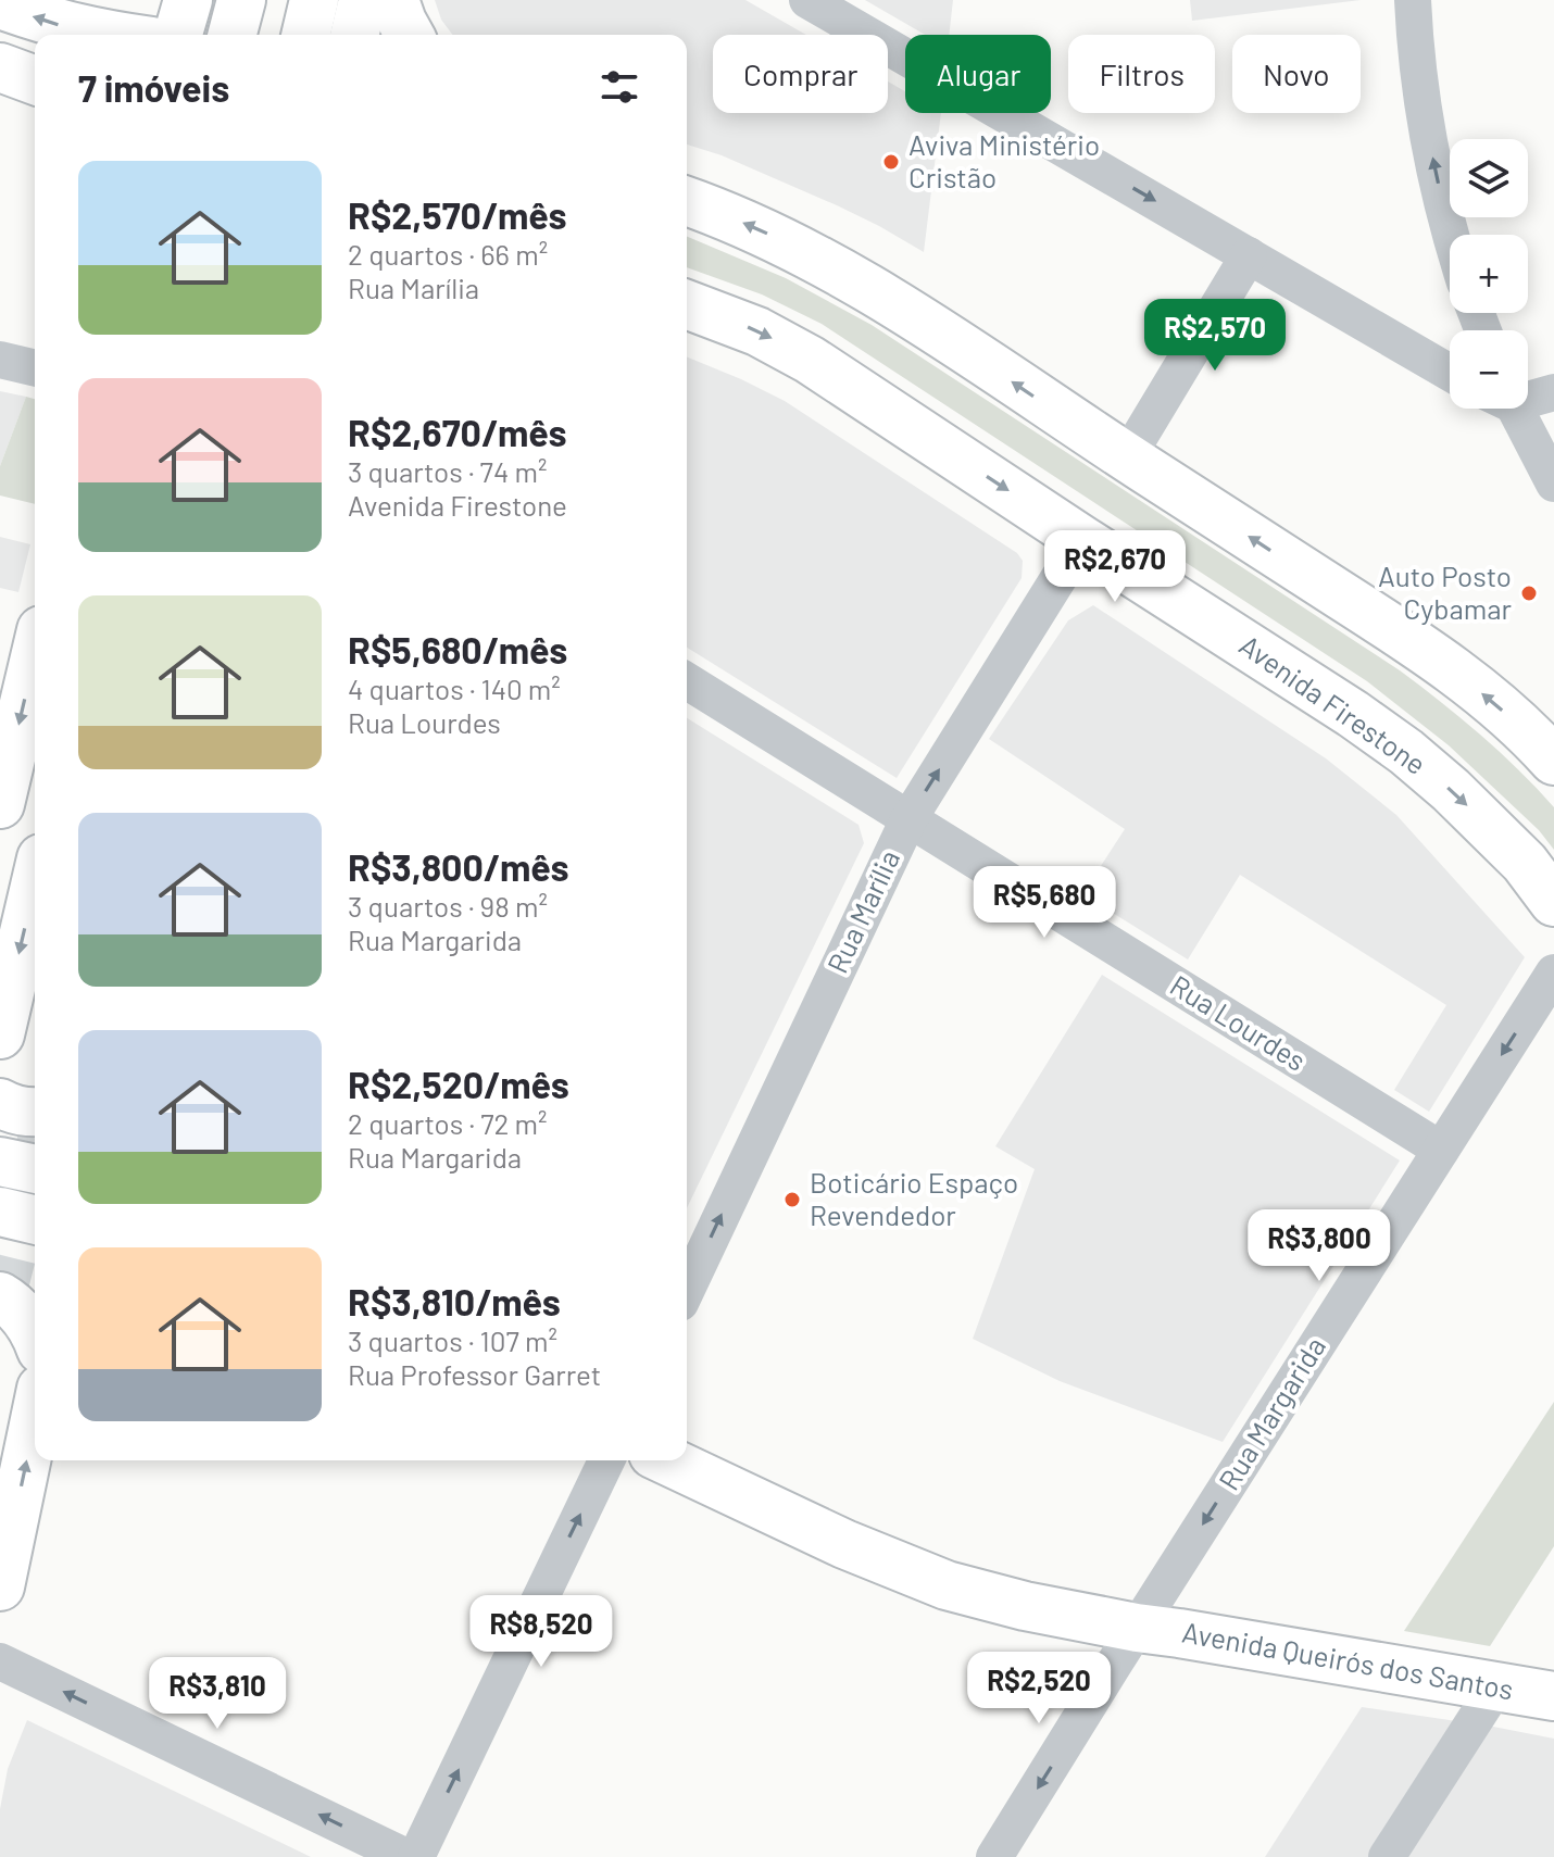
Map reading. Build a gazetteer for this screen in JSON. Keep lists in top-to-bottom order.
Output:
{
  "streets": {
    "main road": ["Avenida Firestone", "Avenida Queirós dos Santos"],
    "street": ["Rua Marília", "Rua Lourdes", "Rua Margarida"]
  },
  "crossings": [
    ["Avenida Firestone", "Rua Marília"],
    ["Rua Marília", "Rua Lourdes"],
    ["Rua Lourdes", "Rua Margarida"],
    ["Rua Margarida", "Avenida Queirós dos Santos"]
  ],
  "one_way": ["Rua Marília", "Rua Margarida"],
  "places": ["Aviva Ministério Cristão", "Auto Posto Cybamar", "Boticário Espaço Revendedor"],
  "page": {
    "chip": [
      "Comprar",
      "Alugar",
      "Filtros",
      "Novo"
    ],
    "heading": "7 imóveis",
    "map_buttons": ["+", "−"],
    "list": [
      {
        "name": "R$2,570/mês",
        "note": "2 quartos · 66 m² · Rua Marília"
      },
      {
        "name": "R$2,670/mês",
        "note": "3 quartos · 74 m² · Avenida Firestone"
      },
      {
        "name": "R$5,680/mês",
        "note": "4 quartos · 140 m² · Rua Lourdes"
      },
      {
        "name": "R$3,800/mês",
        "note": "3 quartos · 98 m² · Rua Margarida"
      },
      {
        "name": "R$2,520/mês",
        "note": "2 quartos · 72 m² · Rua Margarida"
      },
      {
        "name": "R$3,810/mês",
        "note": "3 quartos · 107 m² · Rua Professor Garret"
      }
    ],
    "price": [
      "R$2,570",
      "R$2,670",
      "R$5,680",
      "R$3,800",
      "R$8,520",
      "R$2,520",
      "R$3,810"
    ]
  }
}
